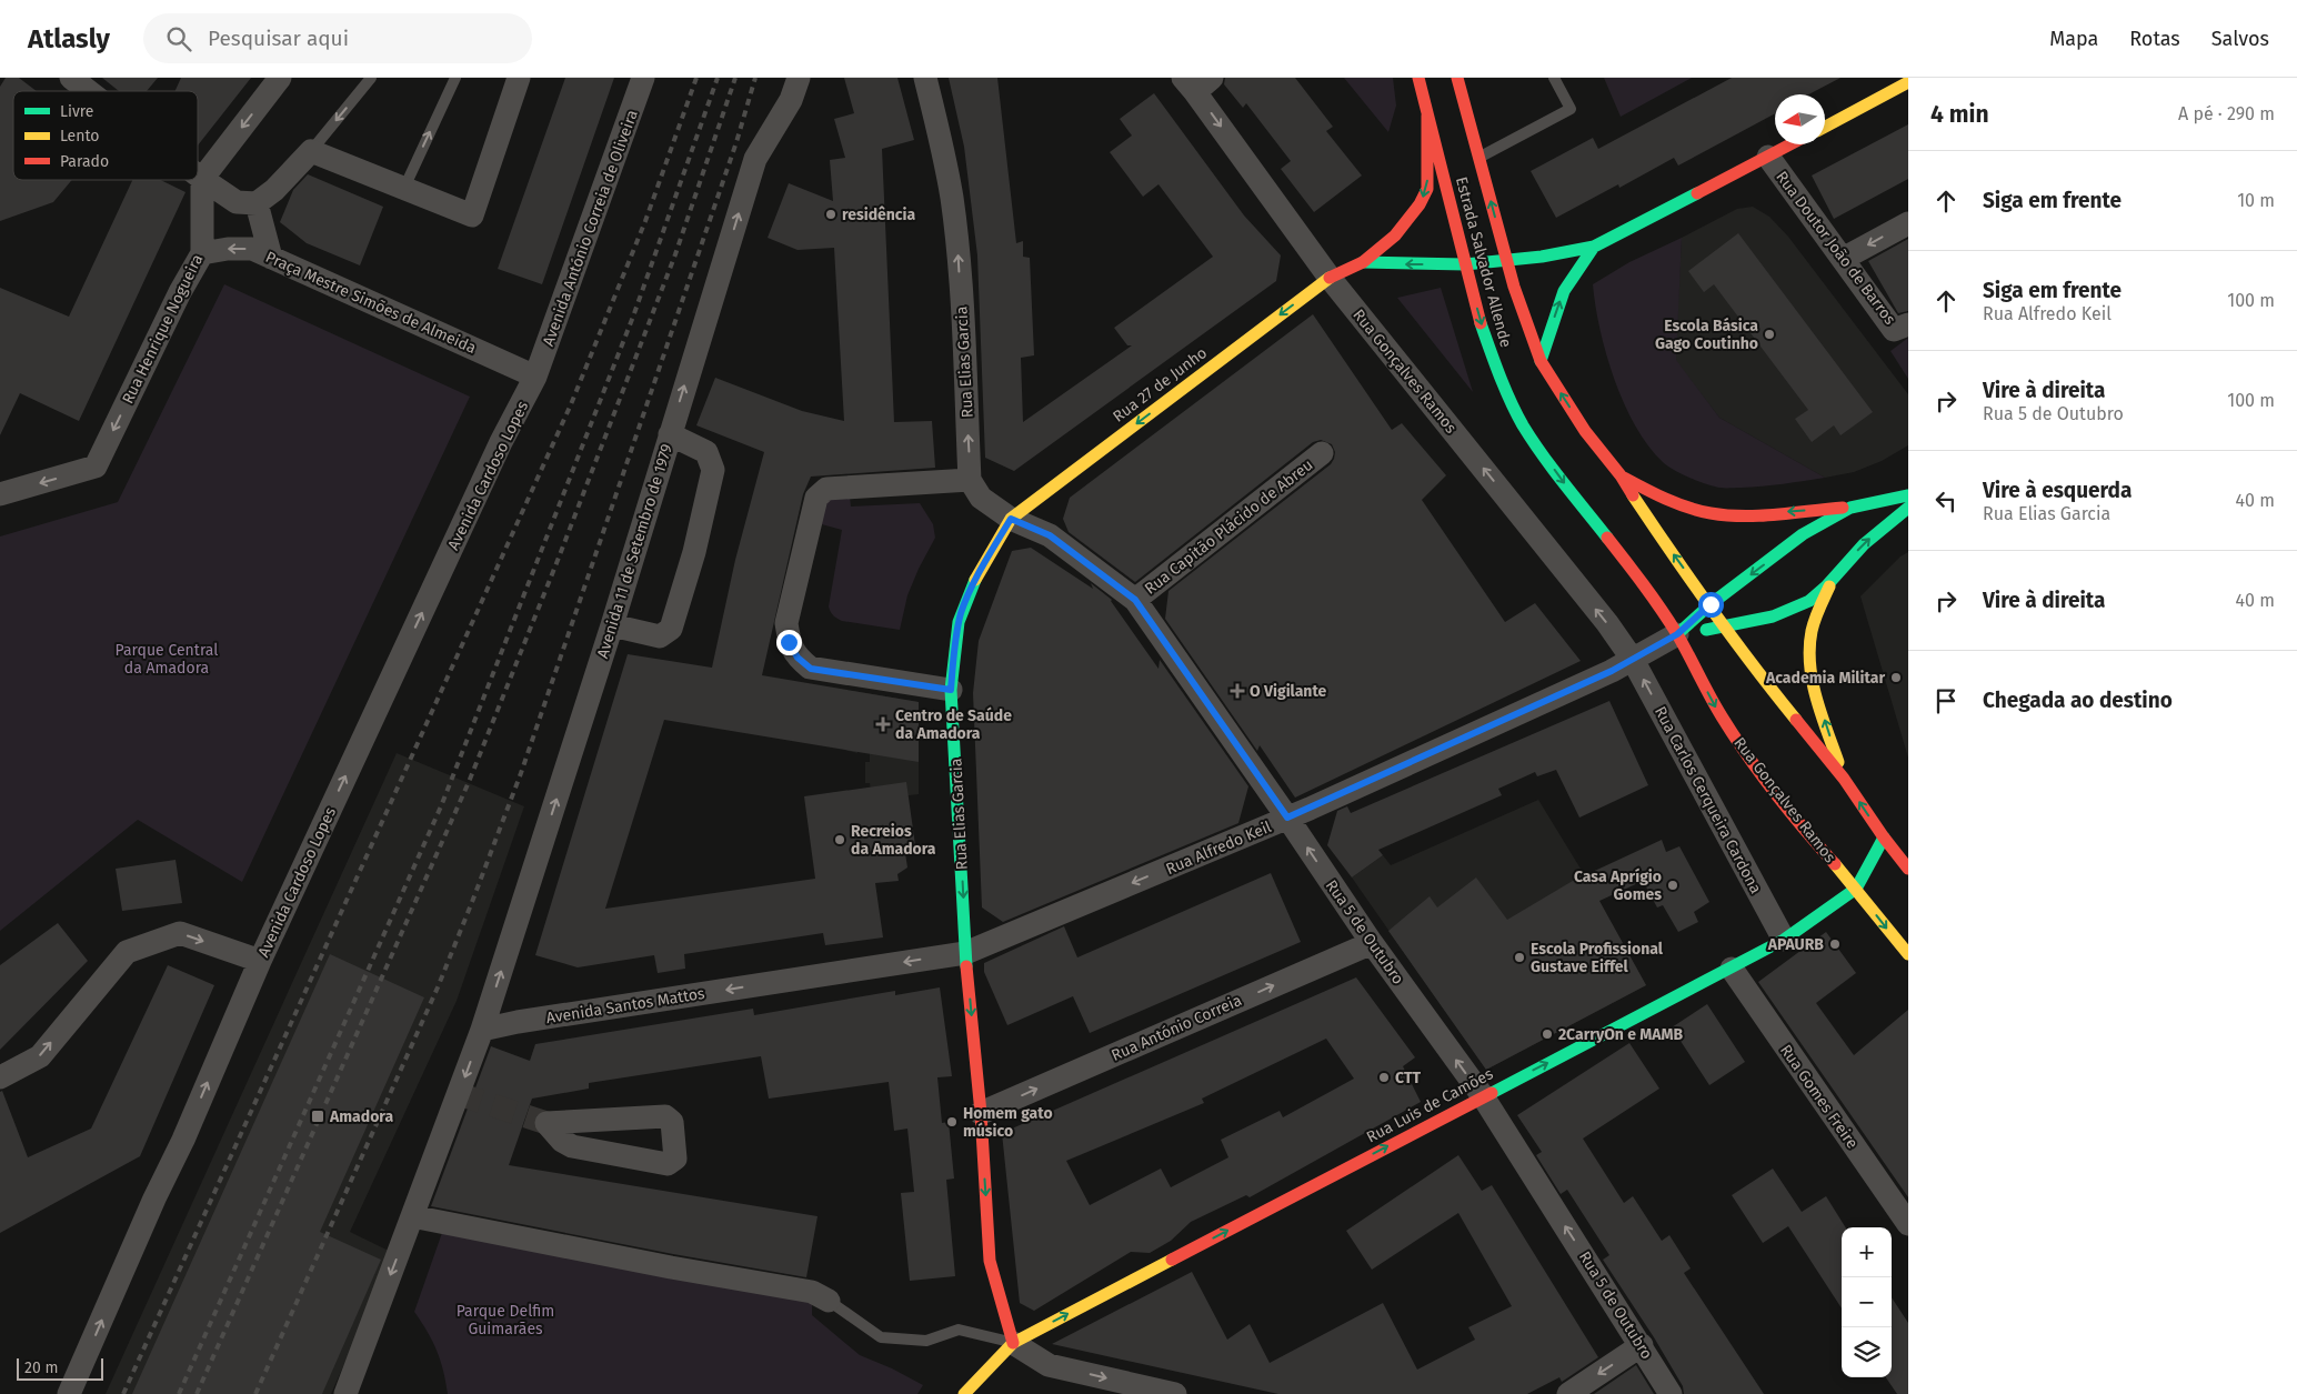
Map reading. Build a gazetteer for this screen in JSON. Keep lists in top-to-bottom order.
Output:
{
  "streets": {
    "street": [
      "Avenida António Correia de Oliveira",
      "Rua Doutor João de Barros",
      "Estrada Salvador Allende",
      "Praça Mestre Simões de Almeida",
      "Rua Henrique Nogueira",
      "Rua Elias Garcia",
      "Rua Gonçalves Ramos",
      "Rua 27 de Junho",
      "Avenida Cardoso Lopes",
      "Rua Capitão Plácido de Abreu",
      "Avenida 11 de Setembro de 1979",
      "Rua Carlos Cerqueira Cardona",
      "Rua Alfredo Keil",
      "Rua 5 de Outubro",
      "Avenida Santos Mattos",
      "Rua António Correia",
      "Rua Gomes Freire",
      "Rua Luis de Camões"
    ]
  },
  "crossings": [
    ["Avenida António Correia de Oliveira", "Praça Mestre Simões de Almeida"],
    ["Avenida António Correia de Oliveira", "Avenida Cardoso Lopes"],
    ["Estrada Salvador Allende", "Rua Gonçalves Ramos"],
    ["Estrada Salvador Allende", "Rua Alfredo Keil"],
    ["Praça Mestre Simões de Almeida", "Rua Henrique Nogueira"],
    ["Praça Mestre Simões de Almeida", "Avenida Cardoso Lopes"],
    ["Rua Elias Garcia", "Rua 27 de Junho"],
    ["Rua Elias Garcia", "Rua Alfredo Keil"],
    ["Rua Elias Garcia", "Rua 5 de Outubro"],
    ["Rua Elias Garcia", "Avenida Santos Mattos"],
    ["Rua Elias Garcia", "Rua António Correia"],
    ["Rua Elias Garcia", "Rua Luis de Camões"],
    ["Rua Gonçalves Ramos", "Rua 27 de Junho"],
    ["Rua Gonçalves Ramos", "Rua Carlos Cerqueira Cardona"],
    ["Rua Gonçalves Ramos", "Rua Alfredo Keil"],
    ["Rua Gonçalves Ramos", "Rua Luis de Camões"],
    ["Rua 27 de Junho", "Rua 5 de Outubro"],
    ["Rua Capitão Plácido de Abreu", "Rua 5 de Outubro"],
    ["Avenida 11 de Setembro de 1979", "Avenida Santos Mattos"],
    ["Rua Carlos Cerqueira Cardona", "Rua Alfredo Keil"],
    ["Rua Carlos Cerqueira Cardona", "Rua Luis de Camões"],
    ["Rua Alfredo Keil", "Rua 5 de Outubro"],
    ["Rua Alfredo Keil", "Avenida Santos Mattos"],
    ["Rua 5 de Outubro", "Rua António Correia"],
    ["Rua 5 de Outubro", "Rua Luis de Camões"],
    ["Rua Gomes Freire", "Rua Luis de Camões"]
  ],
  "one_way": [
    "Rua Henrique Nogueira",
    "Rua 27 de Junho",
    "Avenida Cardoso Lopes",
    "Avenida 11 de Setembro de 1979",
    "Rua Alfredo Keil",
    "Rua 5 de Outubro",
    "Avenida Santos Mattos",
    "Rua António Correia",
    "Rua Luis de Camões"
  ],
  "parks": ["Parque Central da Amadora", "Parque Delfim Guimarães"],
  "places": {
    "other": [
      "residência",
      "Escola Básica Gago Coutinho",
      "Academia Militar",
      "Recreios da Amadora",
      "Casa Aprígio Gomes",
      "APAURB",
      "Escola Profissional Gustave Eiffel",
      "2CarryOn e MAMB",
      "CTT",
      "Homem gato músico"
    ],
    "health": ["O Vigilante", "Centro de Saúde da Amadora"],
    "transit": ["Amadora"]
  },
  "legend": ["Livre", "Lento", "Parado"],
  "scale_bar": "20 m",
  "north": "left",
  "page": {
    "header": "Atlasly",
    "search": "Pesquisar aqui",
    "nav": ["Mapa", "Rotas", "Salvos"],
    "heading": ["4 min", "A pé · 290 m"],
    "list": [
      ["Siga em frente", "10 m"],
      ["Siga em frente", "Rua Alfredo Keil", "100 m"],
      ["Vire à direita", "Rua 5 de Outubro", "100 m"],
      ["Vire à esquerda", "Rua Elias Garcia", "40 m"],
      ["Vire à direita", "40 m"],
      "Chegada ao destino"
    ],
    "map_buttons": ["+", "−"],
    "scale": "20 m"
  }
}
